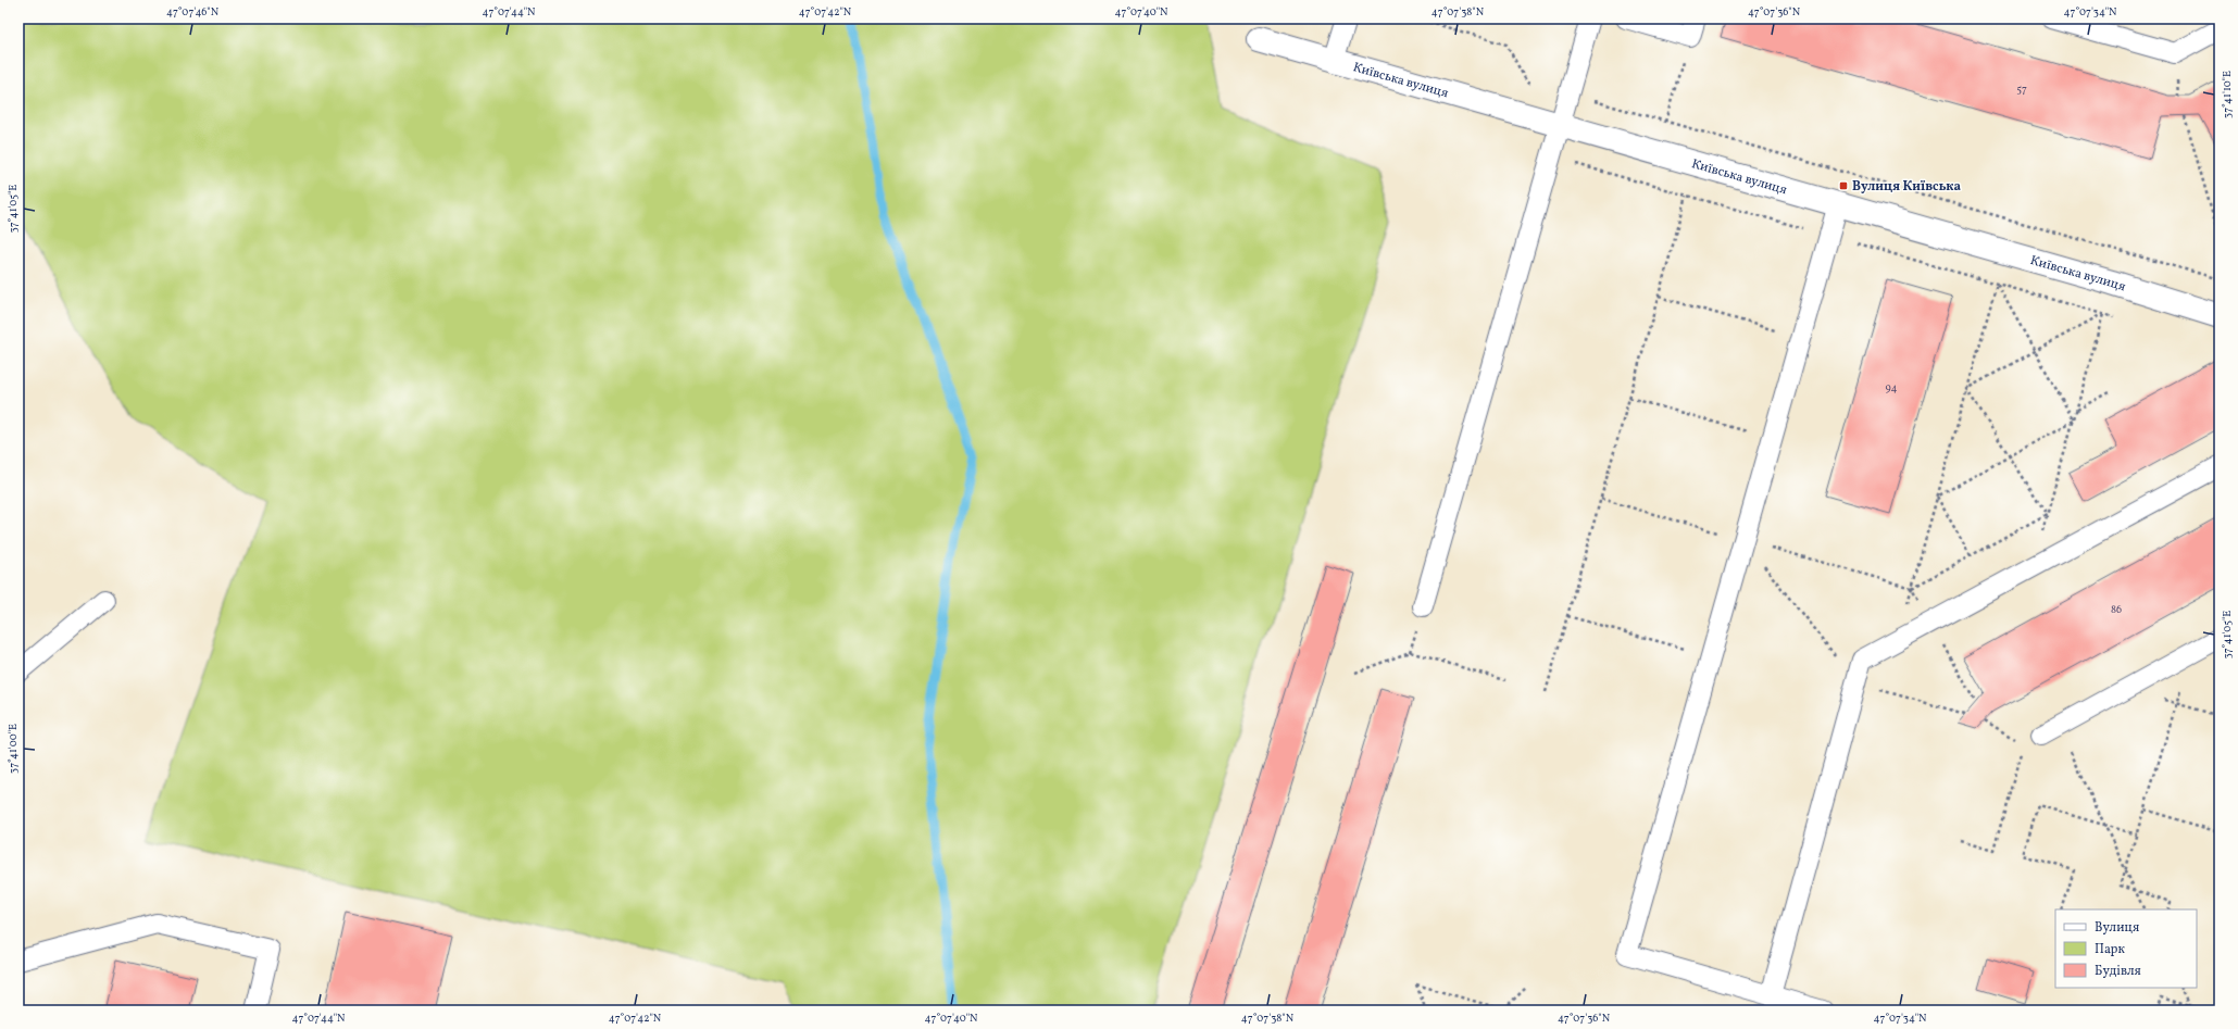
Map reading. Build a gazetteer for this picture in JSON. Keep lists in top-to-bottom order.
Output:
{
  "streets": {
    "street": ["Київська вулиця"]
  },
  "places": {
    "transit": ["Вулиця Київська"]
  },
  "house_numbers": ["57", "94", "86"],
  "legend": ["Вулиця", "Парк", "Будівля"],
  "coordinates": [
    "47°07'46\"N",
    "47°07'44\"N",
    "47°07'42\"N",
    "47°07'40\"N",
    "47°07'38\"N",
    "47°07'36\"N",
    "47°07'34\"N",
    "37°41'10\"E",
    "37°41'05\"E",
    "37°41'00\"E"
  ]
}
